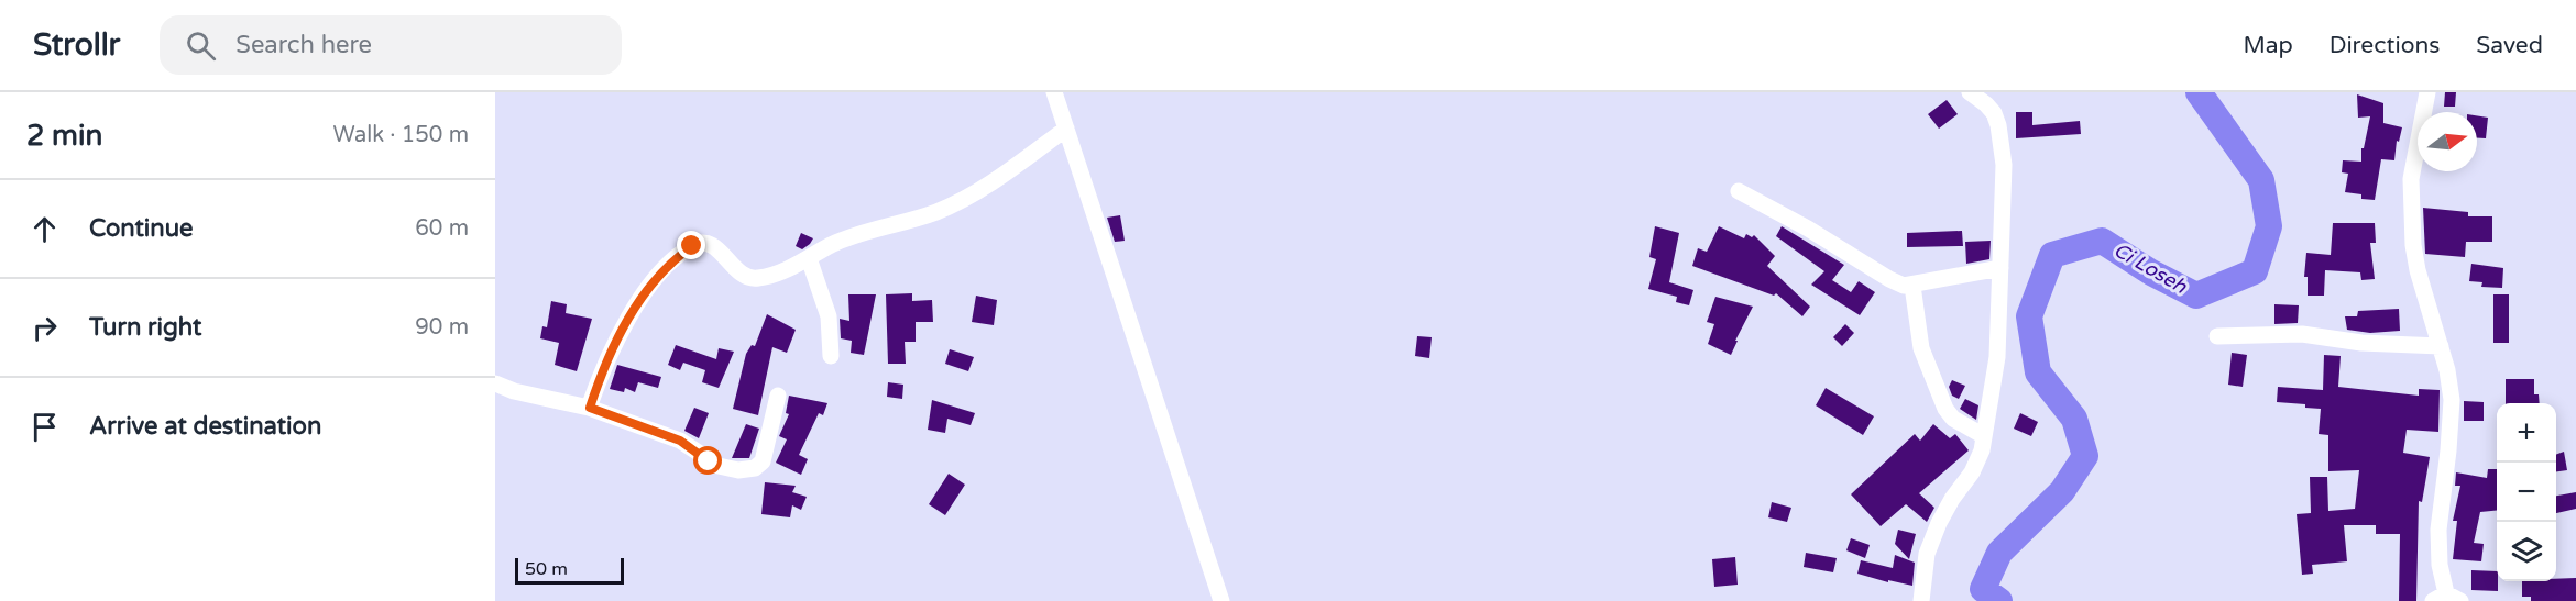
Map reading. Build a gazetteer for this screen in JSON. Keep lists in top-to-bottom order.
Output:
{
  "water": ["Ci Loseh"],
  "scale_bar": "50 m",
  "north": "right",
  "page": {
    "header": "Strollr",
    "search": "Search here",
    "nav": ["Map", "Directions", "Saved"],
    "heading": ["2 min", "Walk · 150 m"],
    "list": [
      ["Continue", "60 m"],
      ["Turn right", "90 m"],
      "Arrive at destination"
    ],
    "map_buttons": ["+", "−"],
    "scale": "50 m"
  }
}
